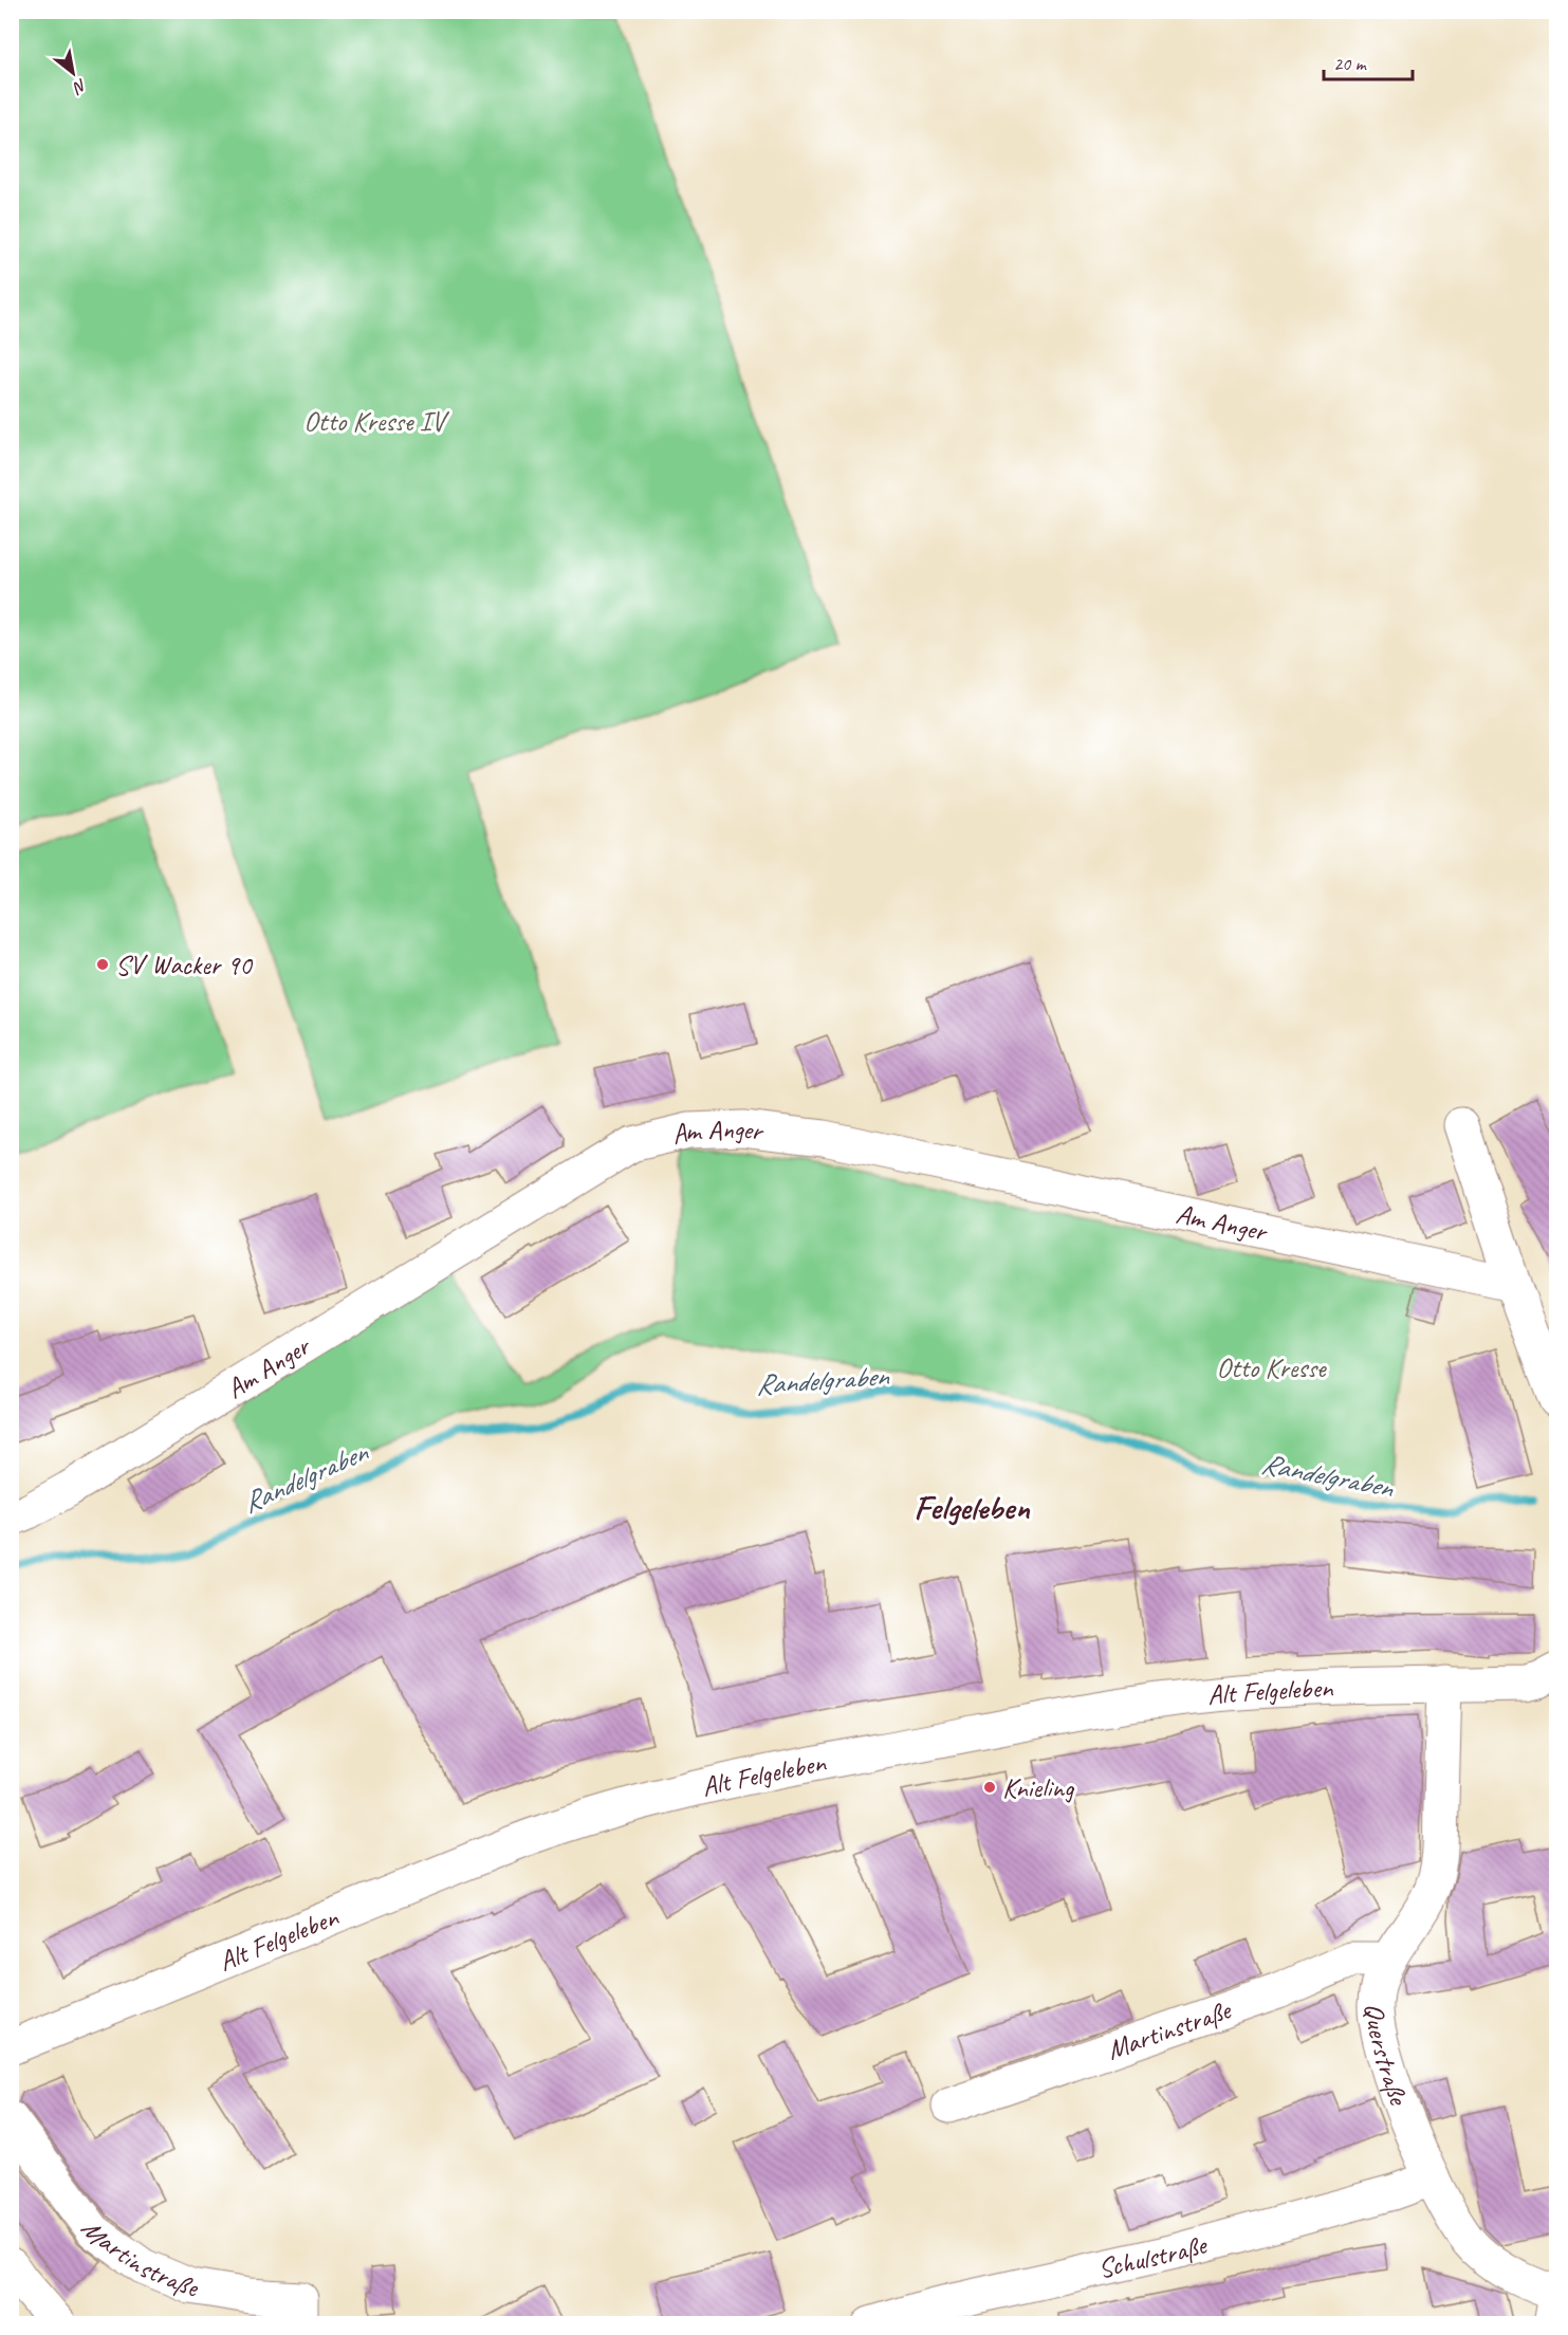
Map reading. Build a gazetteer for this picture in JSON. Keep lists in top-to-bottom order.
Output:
{
  "streets": {
    "street": [
      "Am Anger",
      "Alt Felgeleben",
      "Martinstraße",
      "Querstraße",
      "Schulstraße"
    ]
  },
  "crossings": [
    ["Alt Felgeleben", "Querstraße"],
    ["Martinstraße", "Querstraße"],
    ["Querstraße", "Schulstraße"]
  ],
  "districts": ["Felgeleben"],
  "water": ["Randelgraben"],
  "parks": ["Otto Kresse IV", "Otto Kresse"],
  "places": ["SV Wacker 90", "Knieling"],
  "scale_bar": "20 m",
  "north": "bottom right"
}
